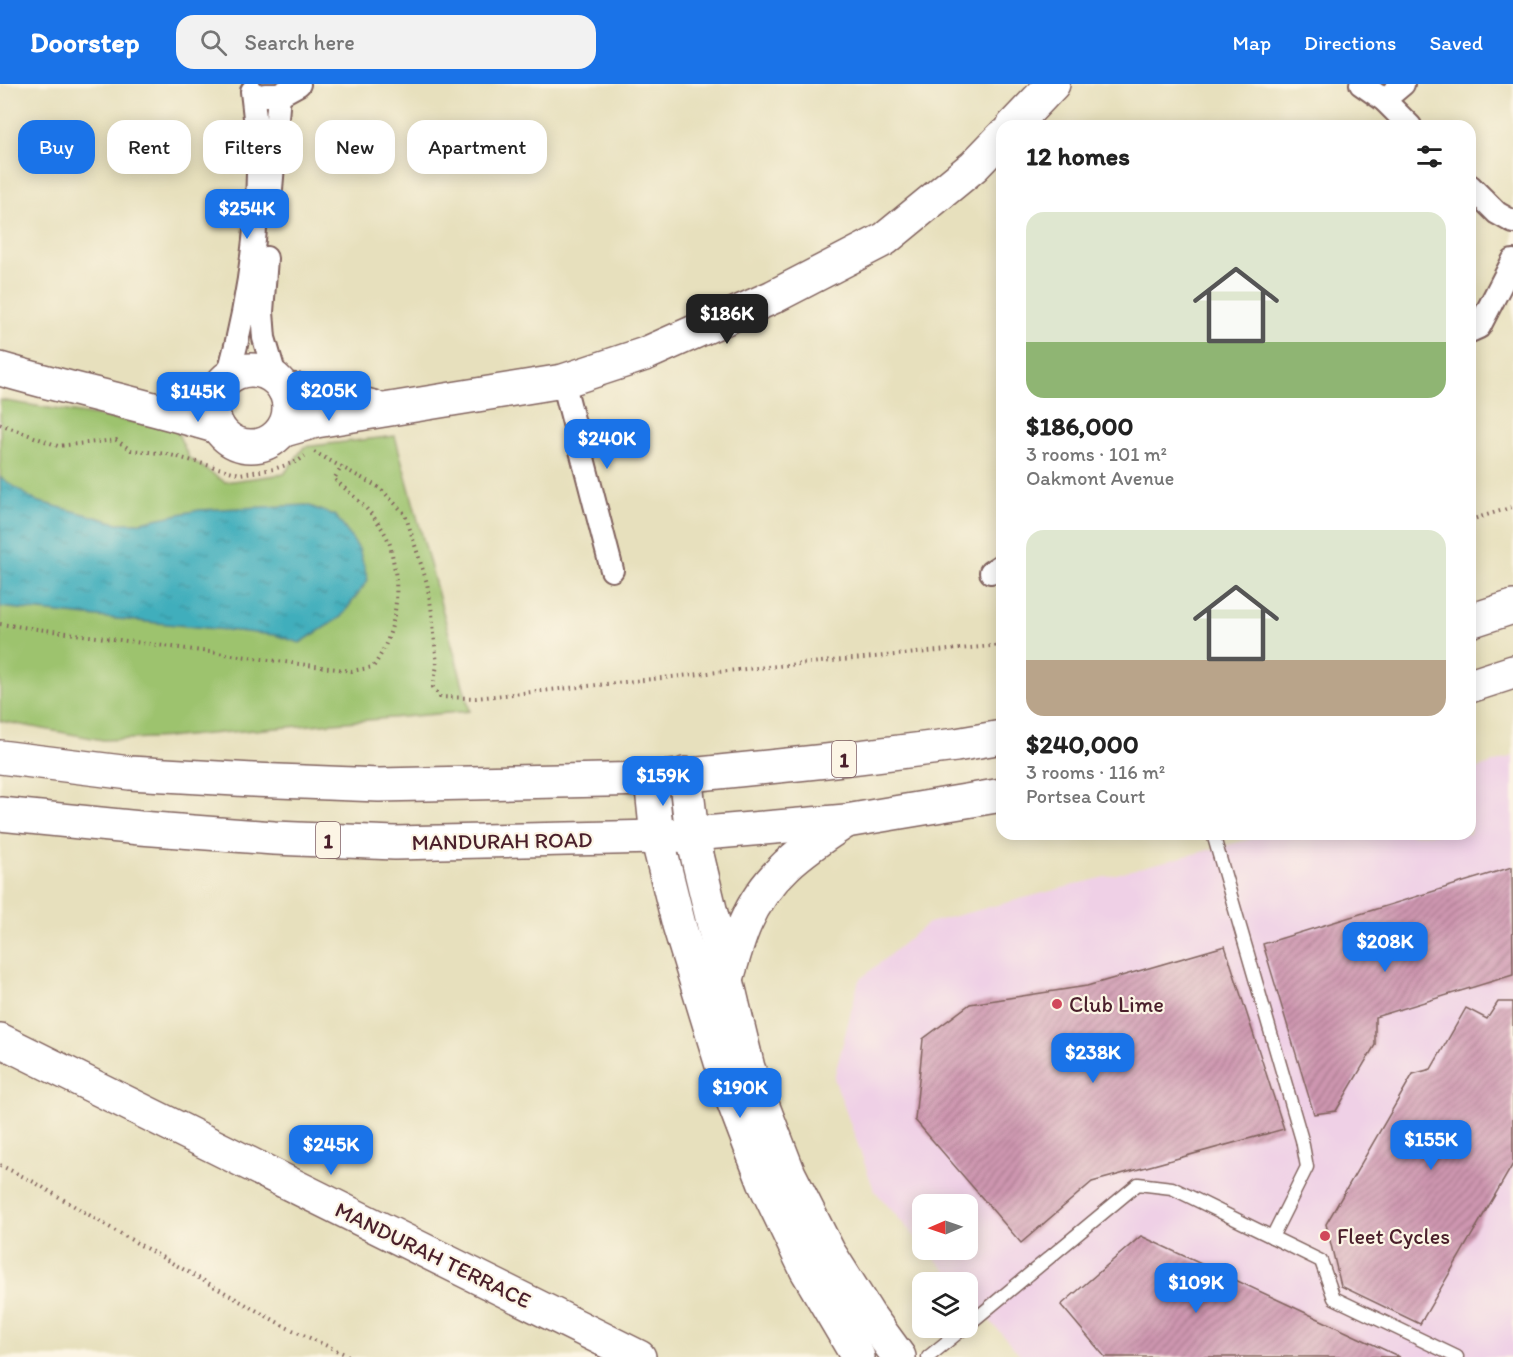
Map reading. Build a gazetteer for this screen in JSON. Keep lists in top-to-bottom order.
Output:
{
  "streets": {
    "main road": ["1", "MANDURAH ROAD", "MANDURAH TERRACE"]
  },
  "places": ["Club Lime", "Fleet Cycles"],
  "north": "left",
  "page": {
    "header": "Doorstep",
    "search": "Search here",
    "nav": ["Map", "Directions", "Saved"],
    "chip": [
      "Buy",
      "Rent",
      "Filters",
      "New",
      "Apartment"
    ],
    "heading": "12 homes",
    "price": [
      "$254K",
      "$186K",
      "$205K",
      "$145K",
      "$240K",
      "$159K",
      "$208K",
      "$238K",
      "$190K",
      "$155K",
      "$245K",
      "$109K"
    ],
    "list": [
      {
        "name": "$186,000",
        "note": "3 rooms · 101 m² · Oakmont Avenue"
      },
      {
        "name": "$240,000",
        "note": "3 rooms · 116 m² · Portsea Court"
      }
    ]
  }
}
